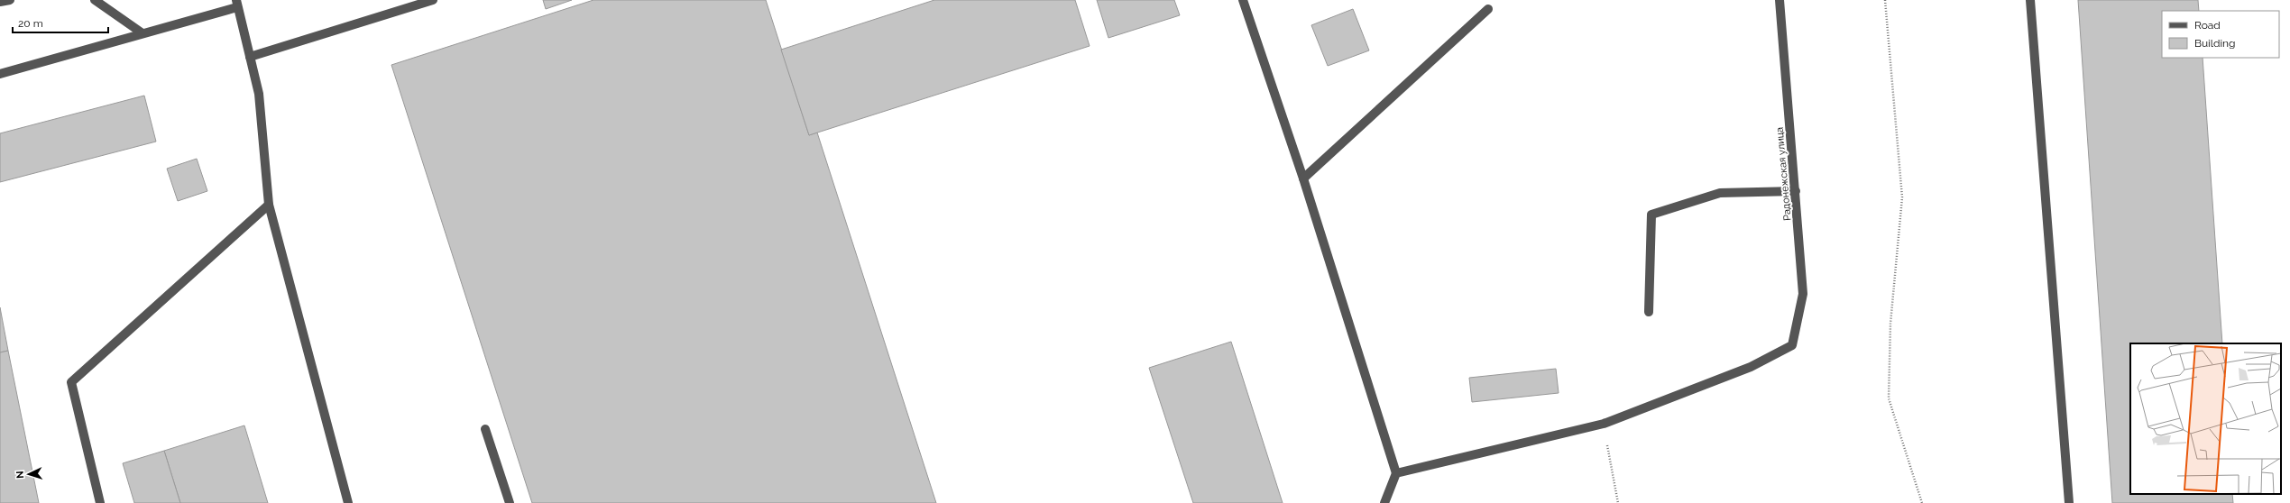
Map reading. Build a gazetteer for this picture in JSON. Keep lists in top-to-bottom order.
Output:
{
  "streets": {
    "street": ["Радонежская улица"]
  },
  "legend": ["Road", "Building"],
  "scale_bar": "20 m",
  "north": "left"
}
